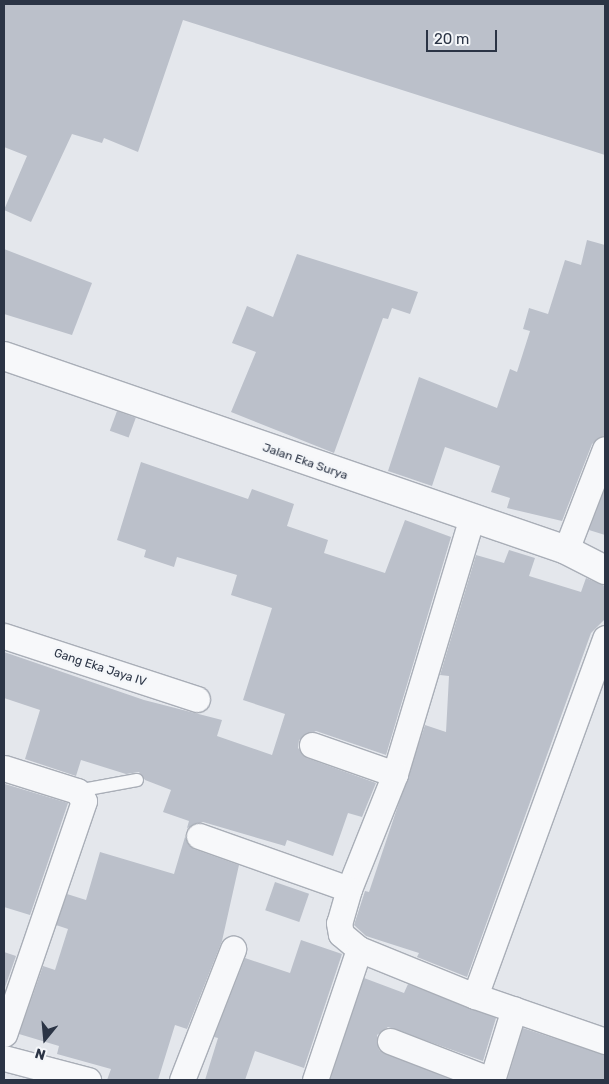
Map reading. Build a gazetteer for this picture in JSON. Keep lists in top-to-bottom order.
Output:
{
  "streets": {
    "street": ["Jalan Eka Surya", "Gang Eka Jaya IV"]
  },
  "scale_bar": "20 m",
  "north": "bottom"
}
